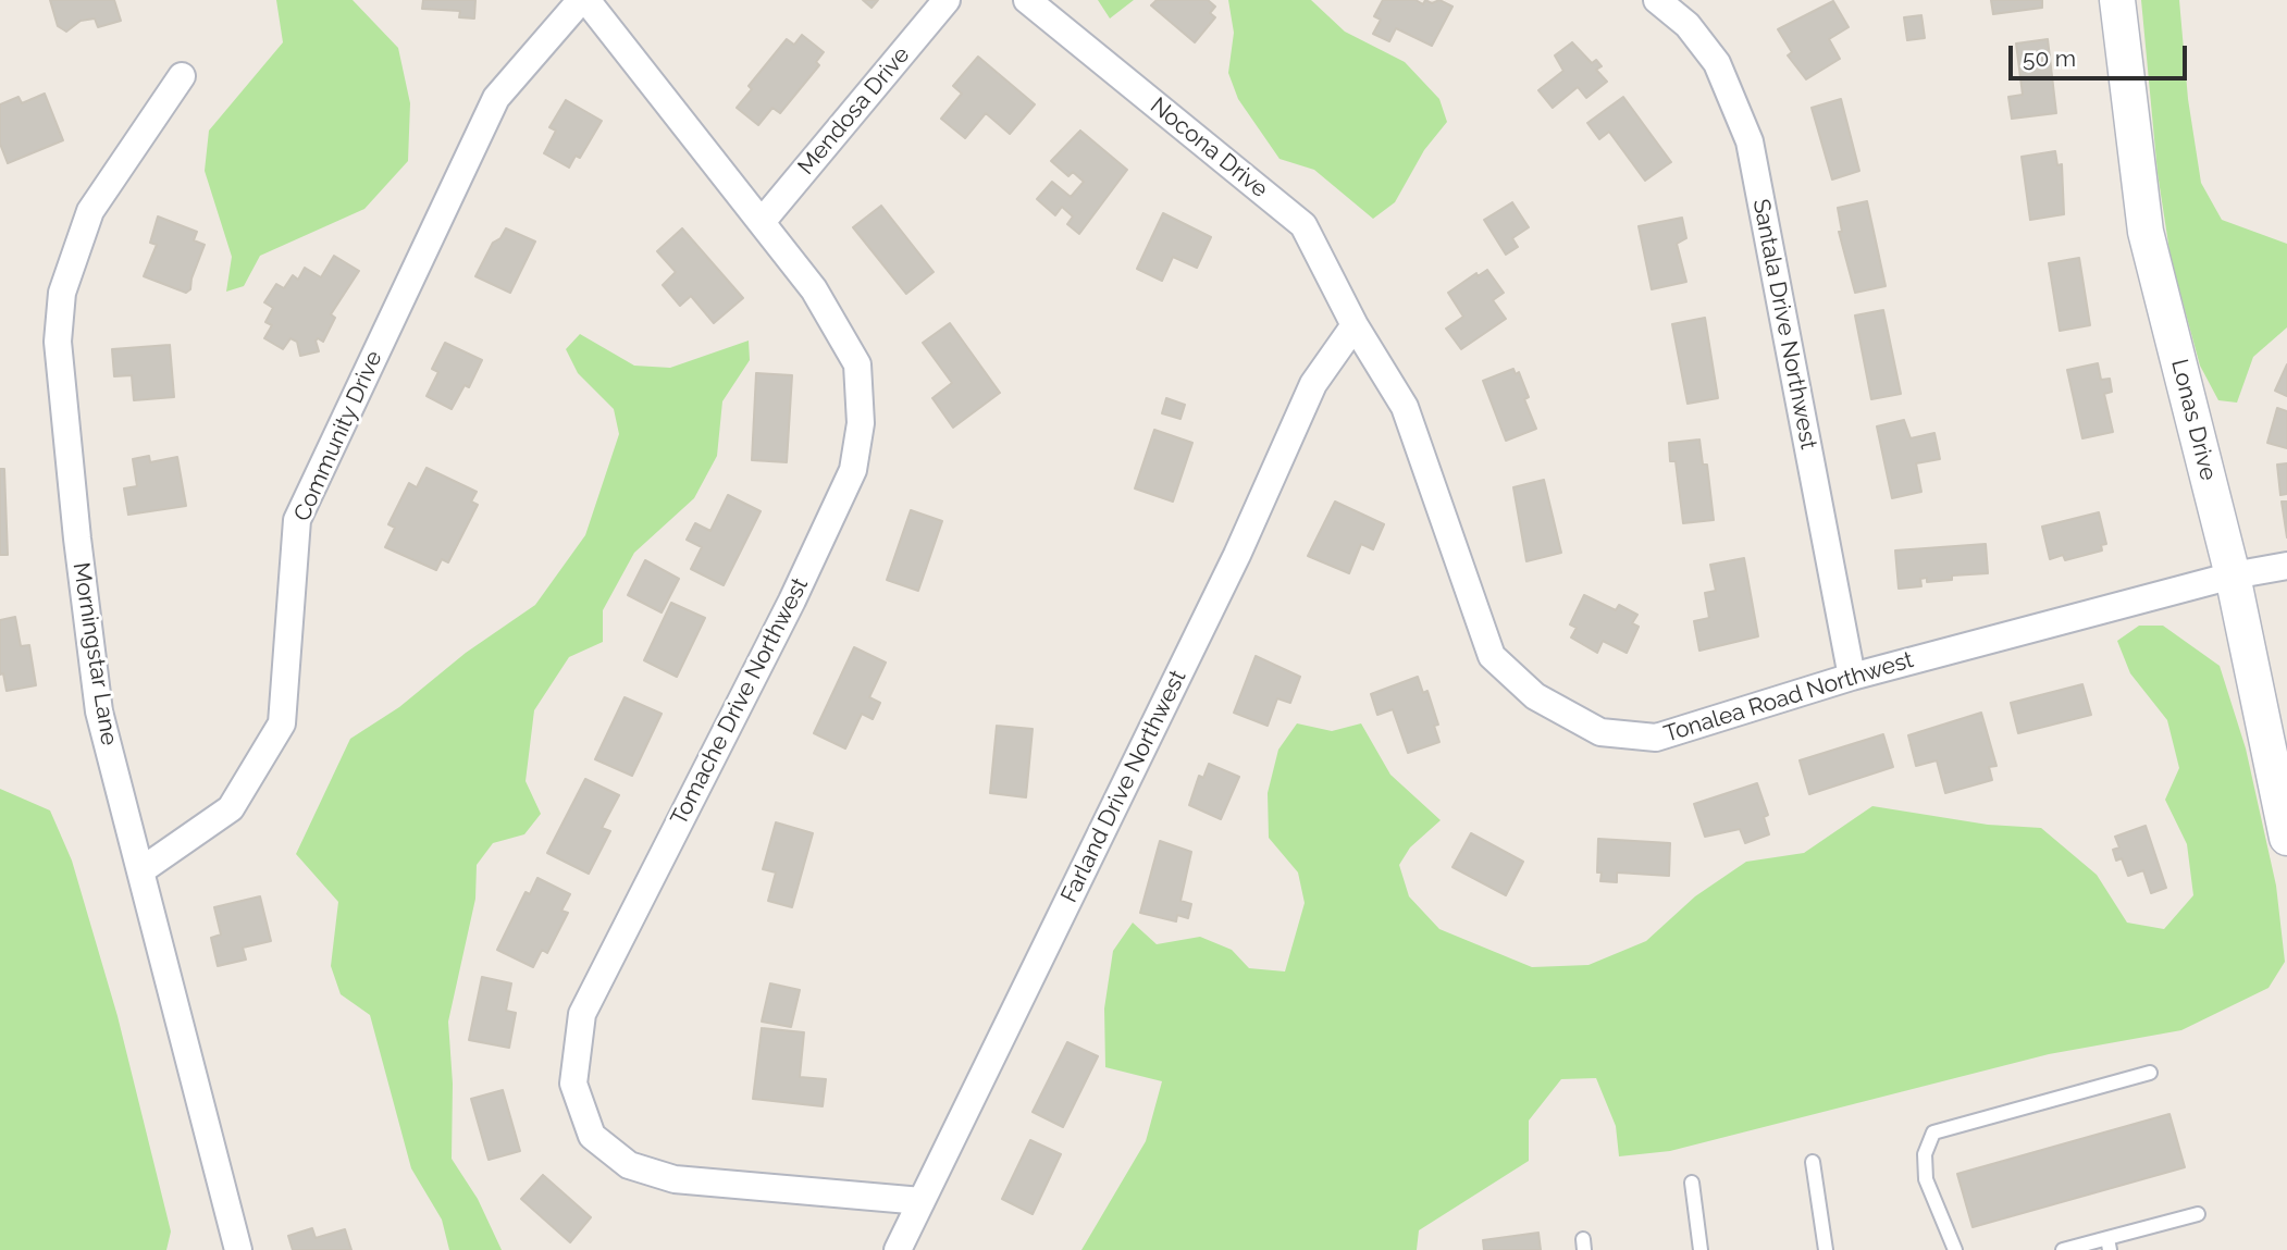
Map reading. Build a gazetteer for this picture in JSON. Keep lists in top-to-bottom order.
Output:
{
  "streets": {
    "street": [
      "Mendosa Drive",
      "Nocona Drive",
      "Santala Drive Northwest",
      "Lonas Drive",
      "Community Drive",
      "Morningstar Lane",
      "Tonalea Road Northwest",
      "Tomache Drive Northwest",
      "Farland Drive Northwest"
    ]
  },
  "crossings": [
    ["Mendosa Drive", "Tomache Drive Northwest"],
    ["Nocona Drive", "Tonalea Road Northwest"],
    ["Nocona Drive", "Farland Drive Northwest"],
    ["Santala Drive Northwest", "Tonalea Road Northwest"],
    ["Lonas Drive", "Tonalea Road Northwest"],
    ["Community Drive", "Morningstar Lane"],
    ["Community Drive", "Tomache Drive Northwest"],
    ["Tonalea Road Northwest", "Farland Drive Northwest"],
    ["Tomache Drive Northwest", "Farland Drive Northwest"]
  ],
  "scale_bar": "50 m"
}
